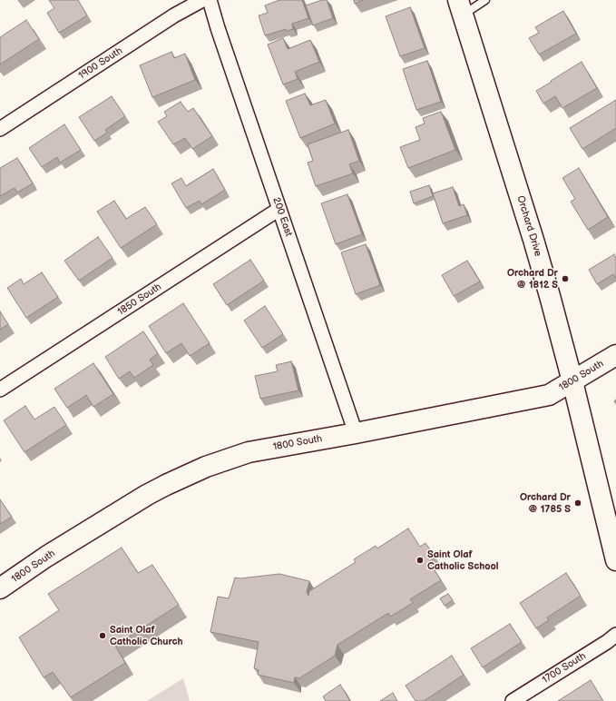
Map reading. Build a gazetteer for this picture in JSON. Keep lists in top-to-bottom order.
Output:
{
  "streets": {
    "main road": ["Orchard Drive", "1800 South"],
    "street": [
      "1900 South",
      "200 East",
      "1850 South",
      "1700 South"
    ]
  },
  "crossings": [
    ["200 East", "1850 South"],
    ["200 East", "1800 South"],
    ["Orchard Drive", "1800 South"]
  ],
  "places": [
    "Orchard Dr @ 1812 S",
    "Orchard Dr @ 1785 S",
    "Saint Olaf Catholic School",
    "Saint Olaf Catholic Church"
  ]
}
